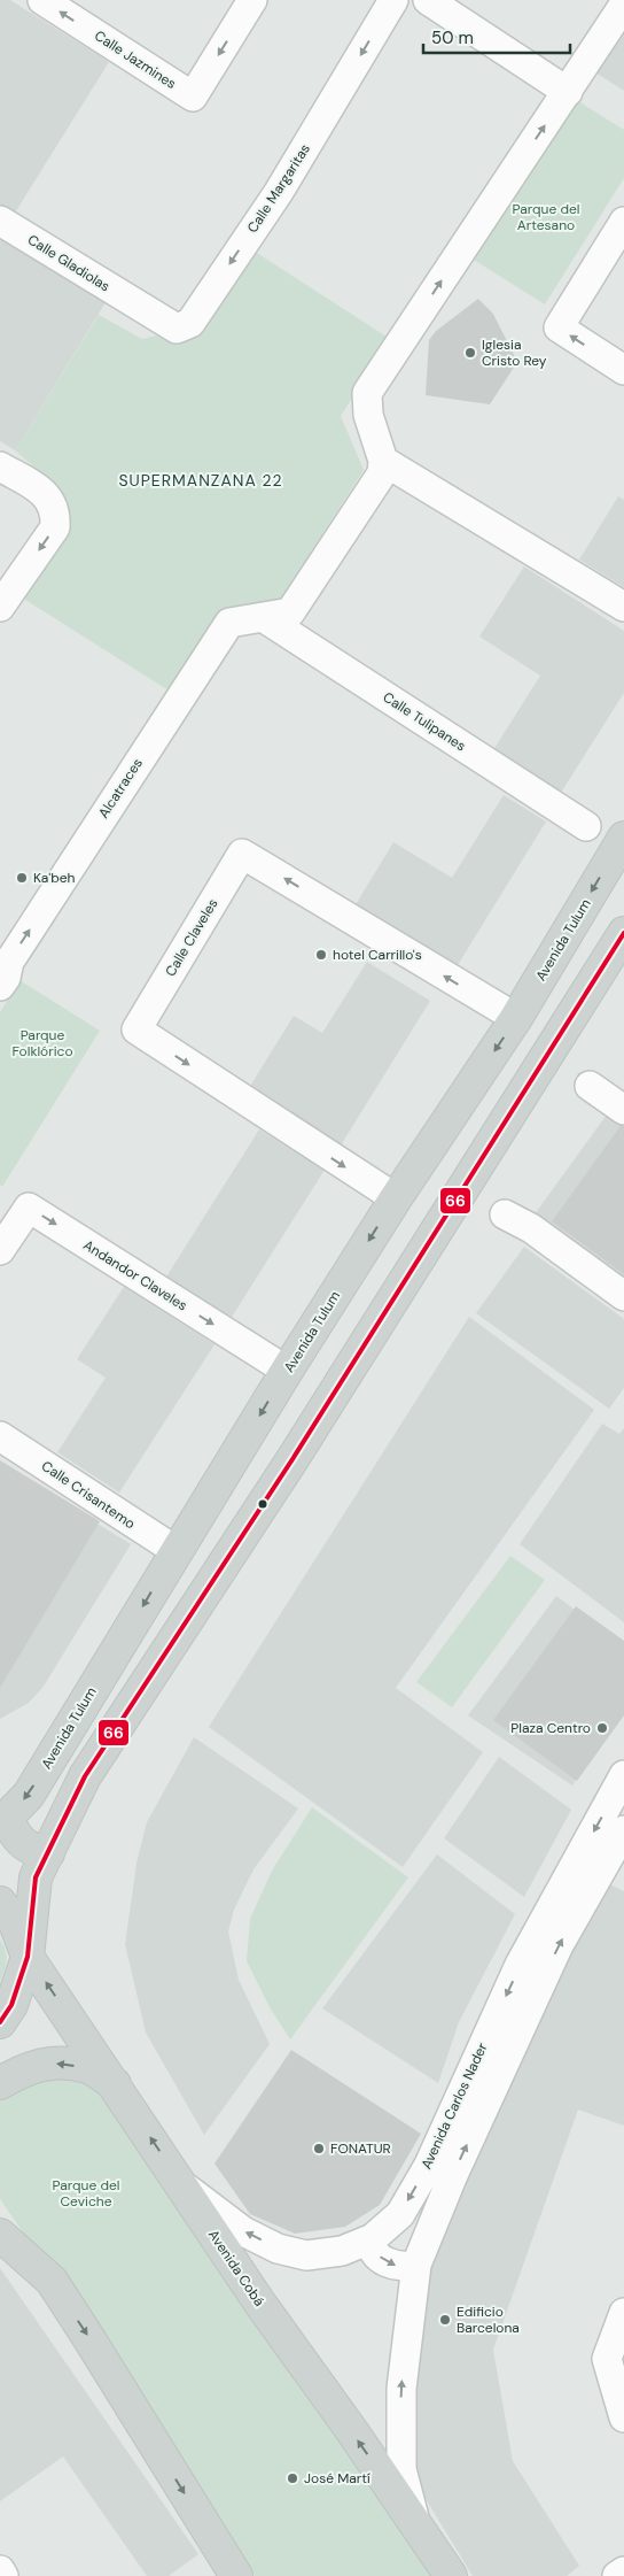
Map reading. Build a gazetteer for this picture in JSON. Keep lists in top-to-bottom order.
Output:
{
  "streets": {
    "main road": ["Avenida Tulum", "Avenida Cobá"],
    "street": [
      "Calle Jazmines",
      "Calle Margaritas",
      "Calle Gladiolas",
      "Calle Tulipanes",
      "Alcatraces",
      "Calle Claveles",
      "Andandor Claveles",
      "Calle Crisantemo",
      "Avenida Carlos Nader"
    ]
  },
  "crossings": [
    ["Calle Margaritas", "Calle Gladiolas"],
    ["Calle Tulipanes", "Alcatraces"],
    ["Calle Claveles", "Avenida Tulum"],
    ["Avenida Tulum", "Andandor Claveles"],
    ["Avenida Tulum", "Calle Crisantemo"],
    ["Avenida Carlos Nader", "Avenida Cobá"]
  ],
  "one_way": ["Alcatraces", "Andandor Claveles"],
  "districts": ["SUPERMANZANA 22"],
  "parks": ["Parque del Artesano", "Parque Folklórico", "Parque del Ceviche"],
  "places": [
    "Iglesia Cristo Rey",
    "Ka'beh",
    "hotel Carrillo's",
    "Plaza Centro",
    "FONATUR",
    "Edificio Barcelona",
    "José Martí"
  ],
  "lines": ["transit line 66"],
  "scale_bar": "50 m"
}
